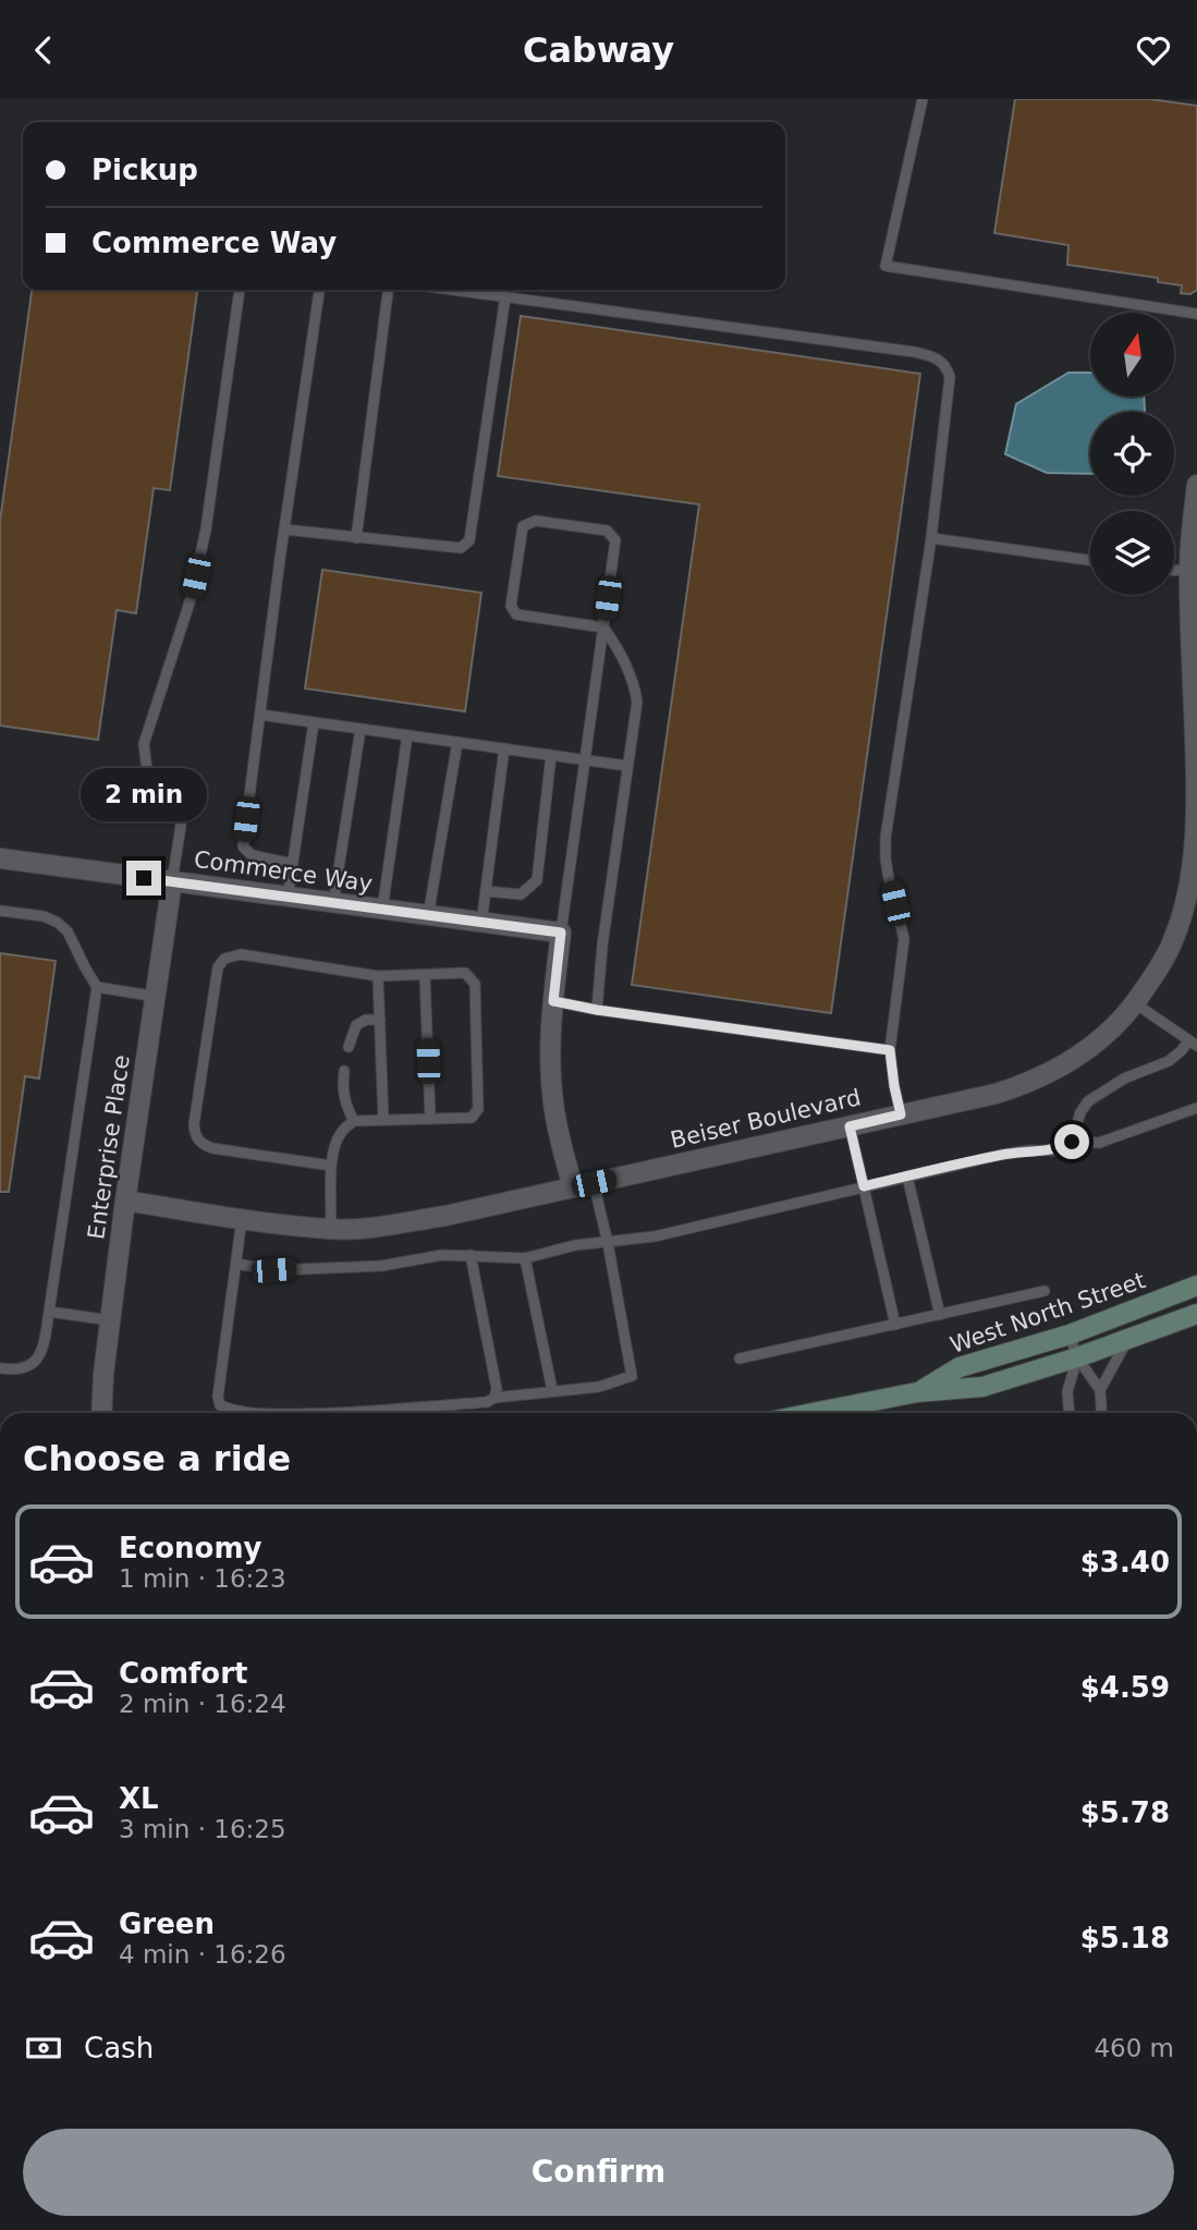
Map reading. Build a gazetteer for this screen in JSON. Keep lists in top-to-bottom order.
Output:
{
  "streets": {
    "main road": ["West North Street"],
    "street": ["Commerce Way", "Beiser Boulevard", "Enterprise Place"]
  },
  "crossings": [
    ["Commerce Way", "Enterprise Place"],
    ["Beiser Boulevard", "Enterprise Place"]
  ],
  "north": "top",
  "page": {
    "header": "Cabway",
    "banner": ["Pickup", "Commerce Way"],
    "bubble": "2 min",
    "heading": "Choose a ride",
    "list": [
      {
        "name": "Economy",
        "note": "1 min · 16:23",
        "value": "$3.40"
      },
      {
        "name": "Comfort",
        "note": "2 min · 16:24",
        "value": "$4.59"
      },
      {
        "name": "XL",
        "note": "3 min · 16:25",
        "value": "$5.78"
      },
      {
        "name": "Green",
        "note": "4 min · 16:26",
        "value": "$5.18"
      }
    ],
    "pay": ["Cash", "460 m"],
    "buttons": "Confirm"
  }
}
